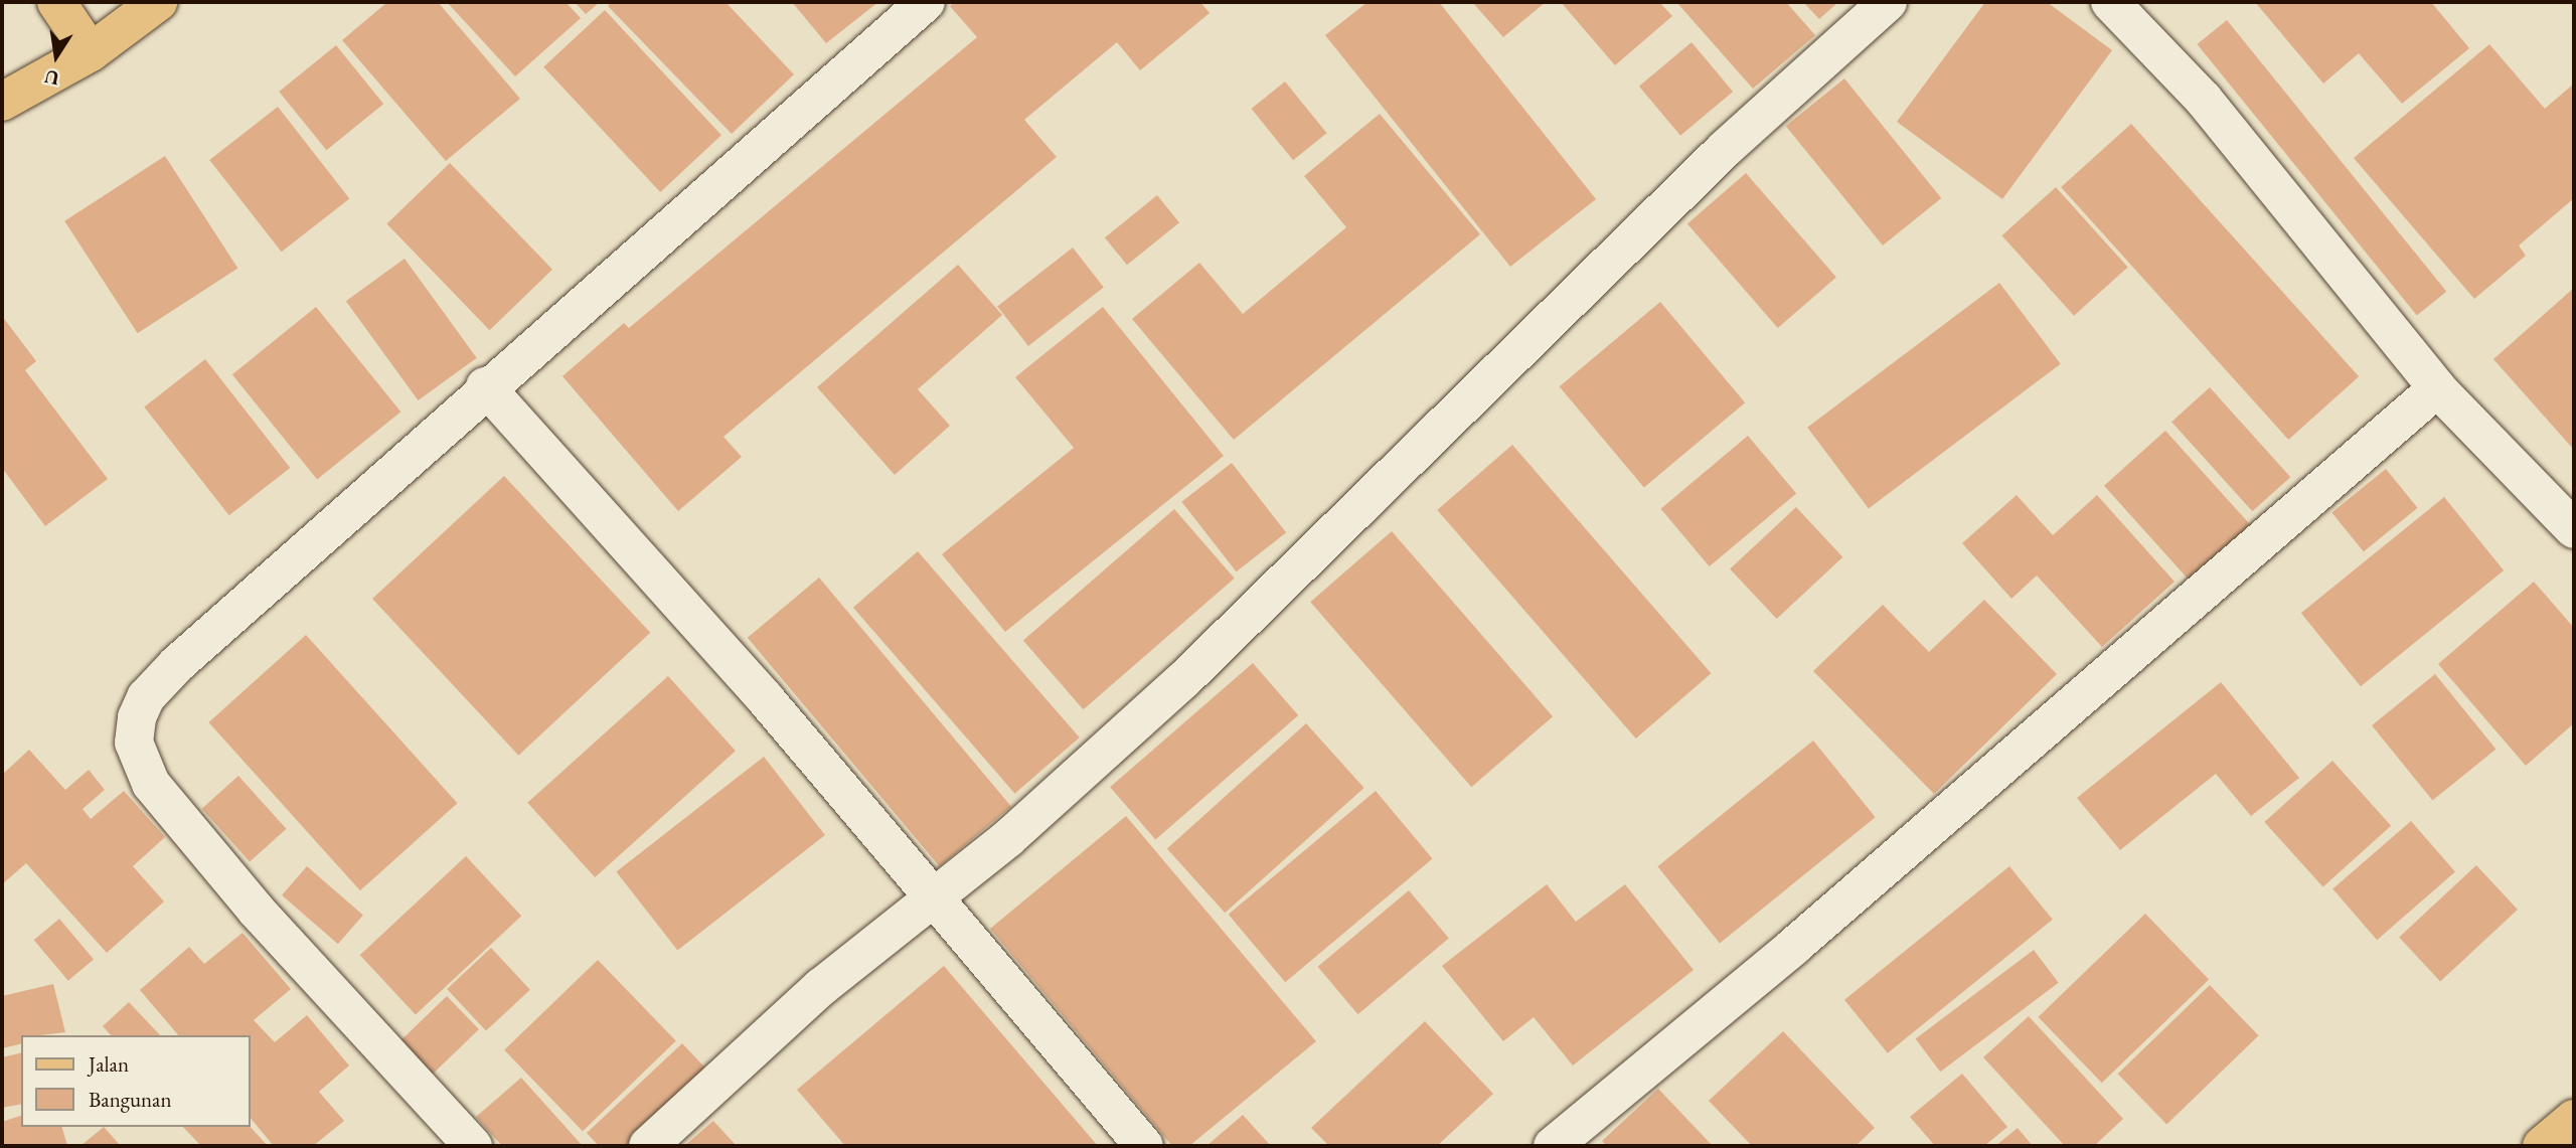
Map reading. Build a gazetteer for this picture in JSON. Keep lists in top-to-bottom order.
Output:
{
  "legend": ["Jalan", "Bangunan"],
  "north": "bottom"
}
